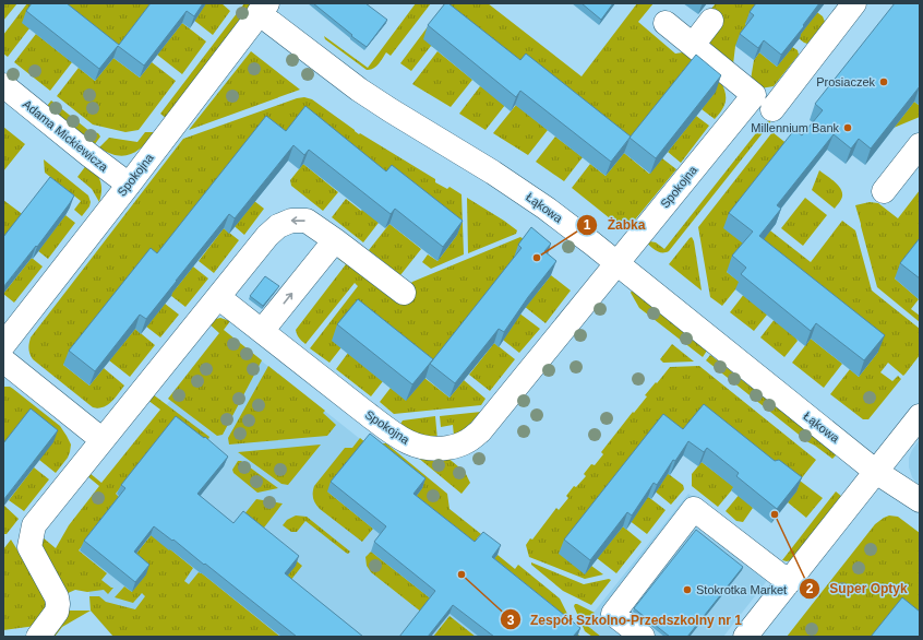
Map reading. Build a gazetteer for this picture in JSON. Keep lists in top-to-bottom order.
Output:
{
  "streets": {
    "street": ["Adama Mickiewicza", "Spokojna", "Łąkowa"]
  },
  "crossings": [
    ["Adama Mickiewicza", "Spokojna"],
    ["Spokojna", "Łąkowa"]
  ],
  "places": [
    "Prosiaczek",
    "Millennium Bank",
    "Żabka",
    "Super Optyk",
    "Zespół Szkolno-Przedszkolny nr 1",
    "Stokrotka Market"
  ]
}
